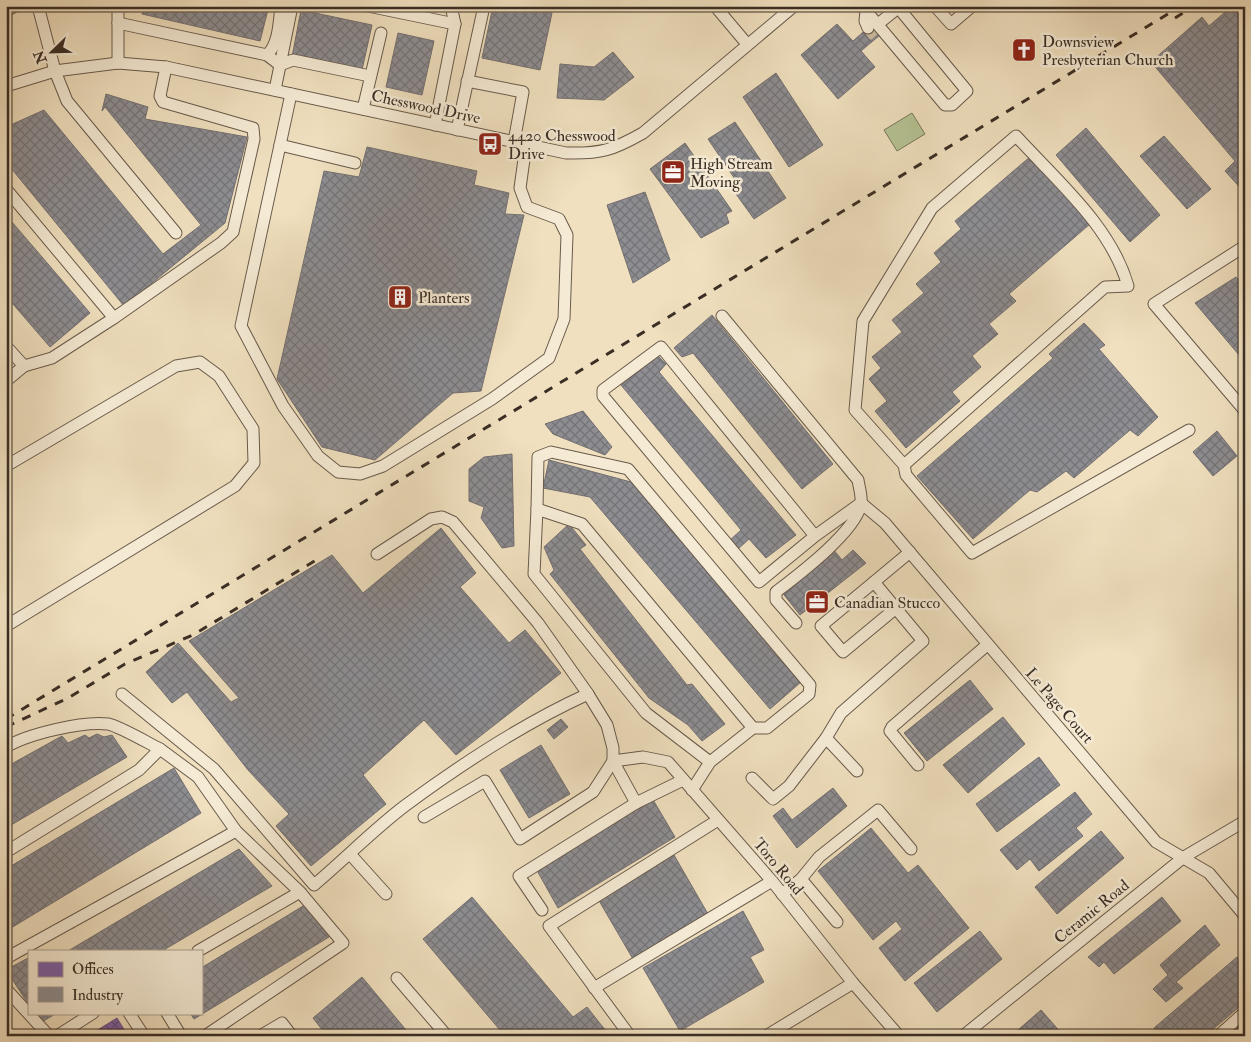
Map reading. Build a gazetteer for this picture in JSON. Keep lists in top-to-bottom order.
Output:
{
  "streets": {
    "street": [
      "Chesswood Drive",
      "Le Page Court",
      "Toro Road",
      "Ceramic Road"
    ]
  },
  "crossings": [
    ["Le Page Court", "Ceramic Road"]
  ],
  "places": {
    "church": ["Downsview Presbyterian Church"],
    "bus stop": ["4420 Chesswood Drive"],
    "office": ["High Stream Moving", "Canadian Stucco"],
    "building": ["Planters"]
  },
  "legend": ["Offices", "Industry"],
  "north": "bottom left"
}
